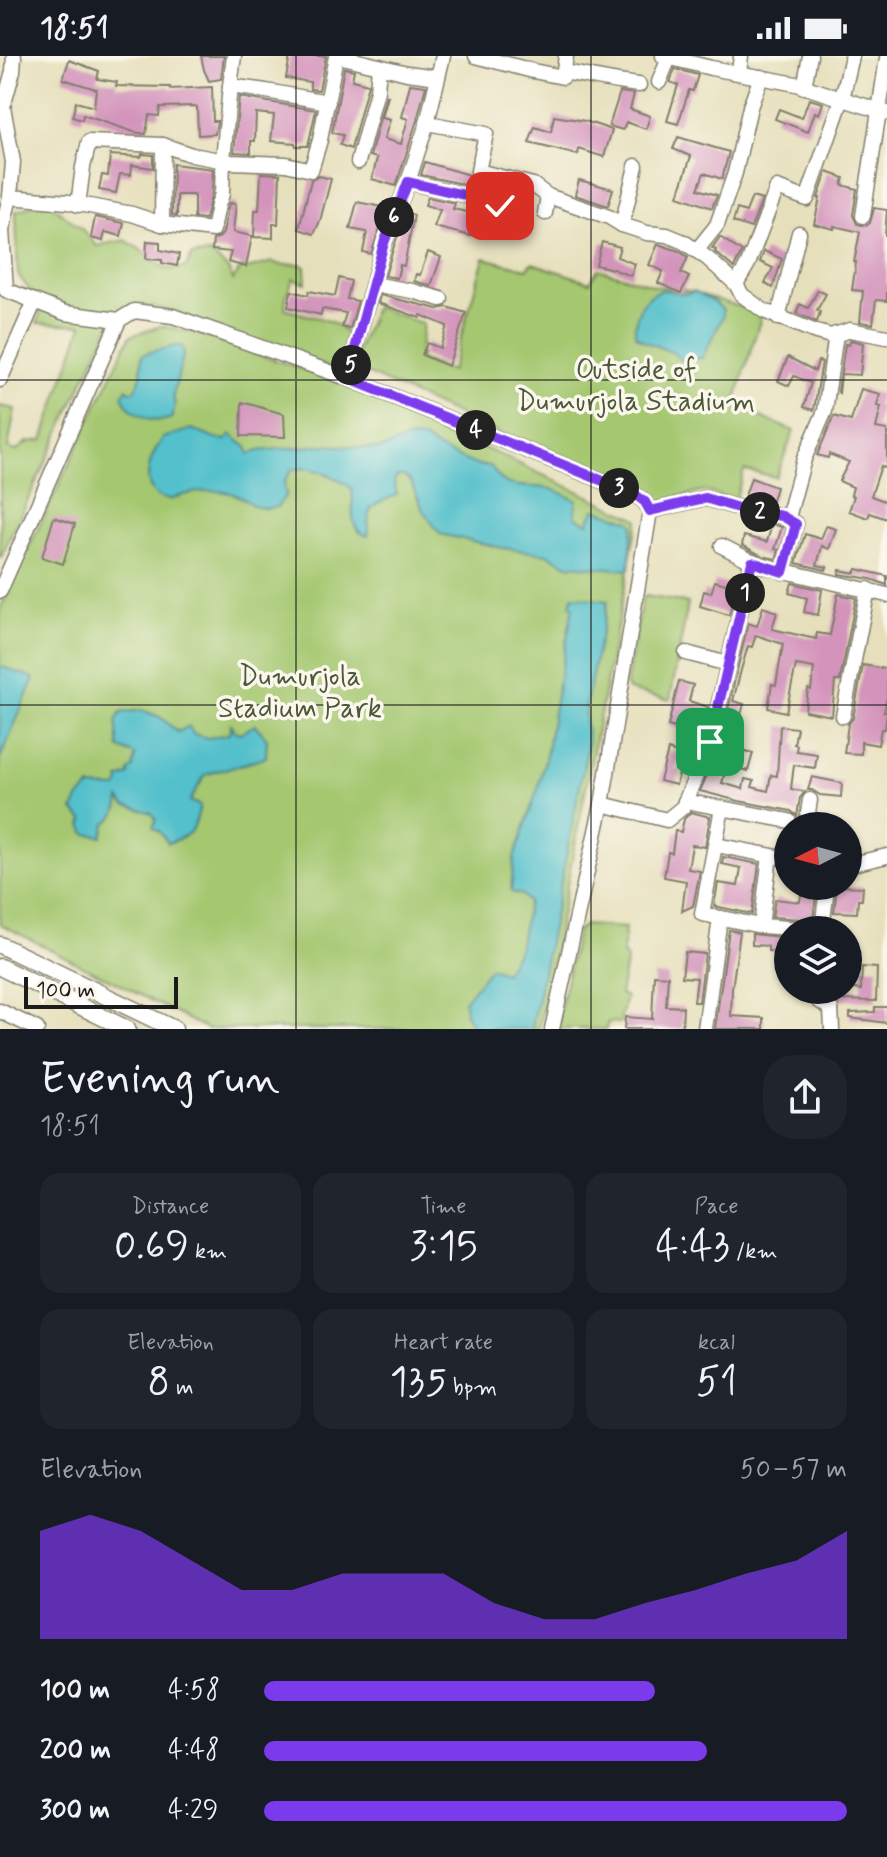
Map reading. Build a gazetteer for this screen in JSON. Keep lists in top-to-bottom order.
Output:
{
  "parks": ["Outside of Dumurjola Stadium", "Dumurjola Stadium Park"],
  "scale_bar": "100 m",
  "north": "left",
  "page": {
    "status": "18:51",
    "pins": [
      "6",
      "5",
      "4",
      "3",
      "2",
      "1"
    ],
    "scale": "100 m",
    "heading": ["Evening run", "18:51"],
    "stats": [
      ["Distance", "0.69 km"],
      ["Time", "3:15"],
      ["Pace", "4:43 /km"],
      ["Elevation", "8 m"],
      ["Heart rate", "135 bpm"],
      ["kcal", "51"]
    ],
    "chart": ["Elevation", "50–57 m"],
    "list": [
      {
        "name": "100 m",
        "note": "4:58"
      },
      {
        "name": "200 m",
        "note": "4:48"
      },
      {
        "name": "300 m",
        "note": "4:29"
      }
    ]
  }
}
